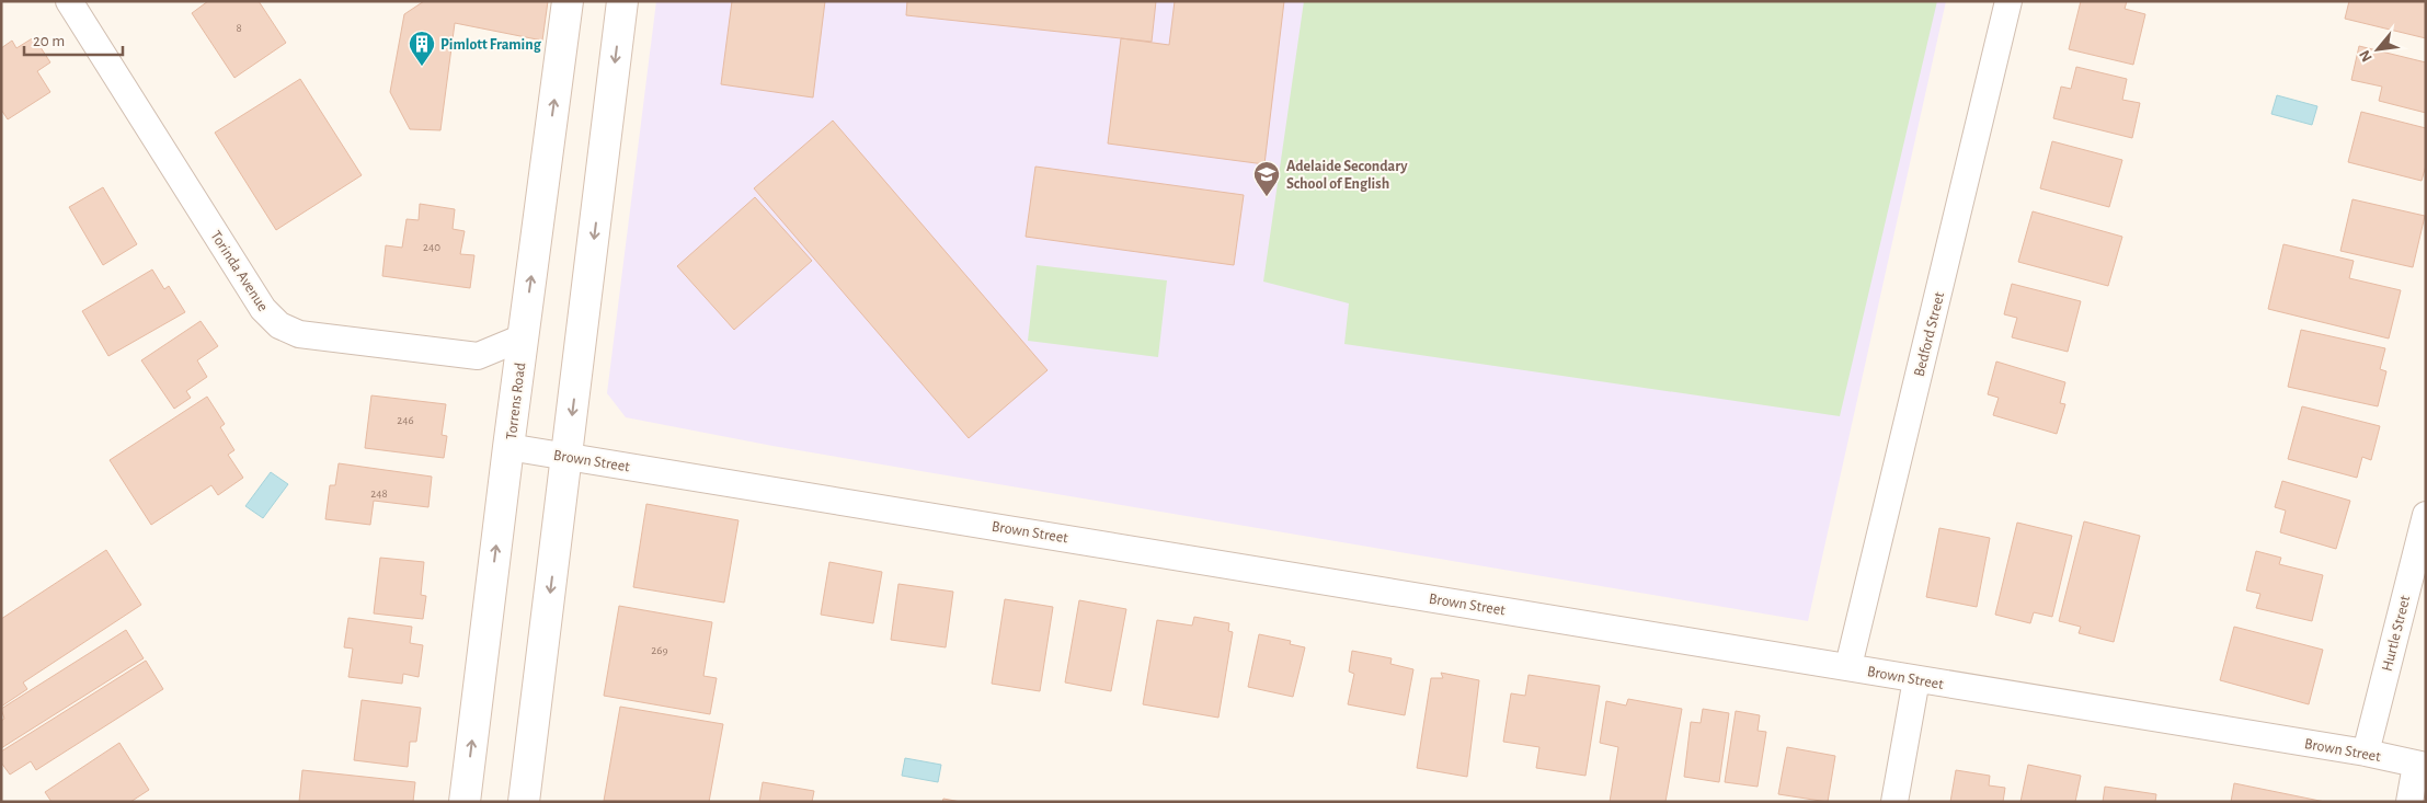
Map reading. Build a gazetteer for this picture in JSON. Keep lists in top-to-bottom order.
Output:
{
  "streets": {
    "main road": ["Torrens Road"],
    "street": [
      "Torinda Avenue",
      "Bedford Street",
      "Brown Street",
      "Hurtle Street"
    ]
  },
  "crossings": [
    ["Torinda Avenue", "Torrens Road"],
    ["Bedford Street", "Brown Street"],
    ["Torrens Road", "Brown Street"],
    ["Brown Street", "Hurtle Street"]
  ],
  "places": {
    "building": ["Pimlott Framing"],
    "school or university": ["Adelaide Secondary School of English"]
  },
  "house_numbers": [
    "8",
    "240",
    "246",
    "248",
    "269"
  ],
  "scale_bar": "20 m",
  "north": "bottom left"
}
